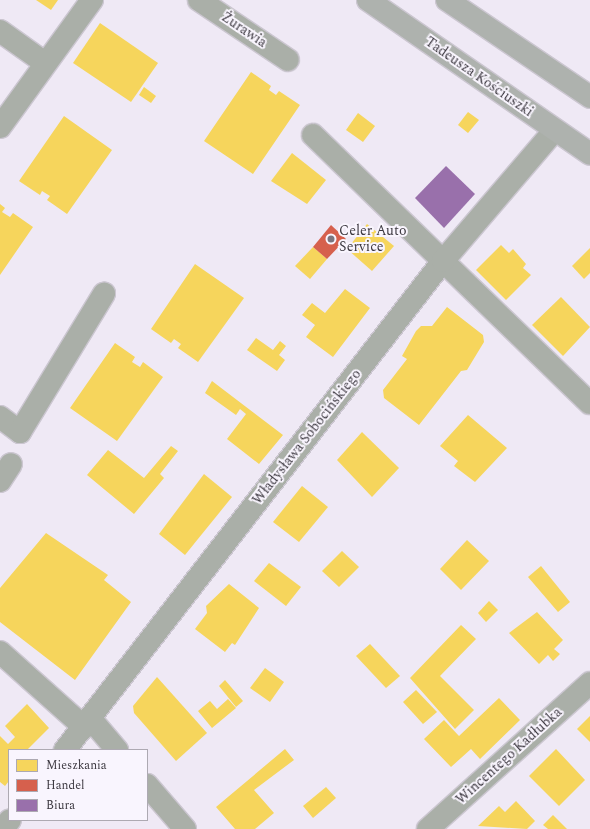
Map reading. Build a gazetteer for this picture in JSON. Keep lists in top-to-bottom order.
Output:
{
  "streets": {
    "main road": ["Tadeusza Kościuszki"],
    "street": ["Żurawia", "Władysława Sobocińskiego", "Wincentego Kadłubka"]
  },
  "crossings": [
    ["Tadeusza Kościuszki", "Władysława Sobocińskiego"]
  ],
  "places": ["Celer Auto Service"],
  "legend": ["Mieszkania", "Handel", "Biura"]
}
